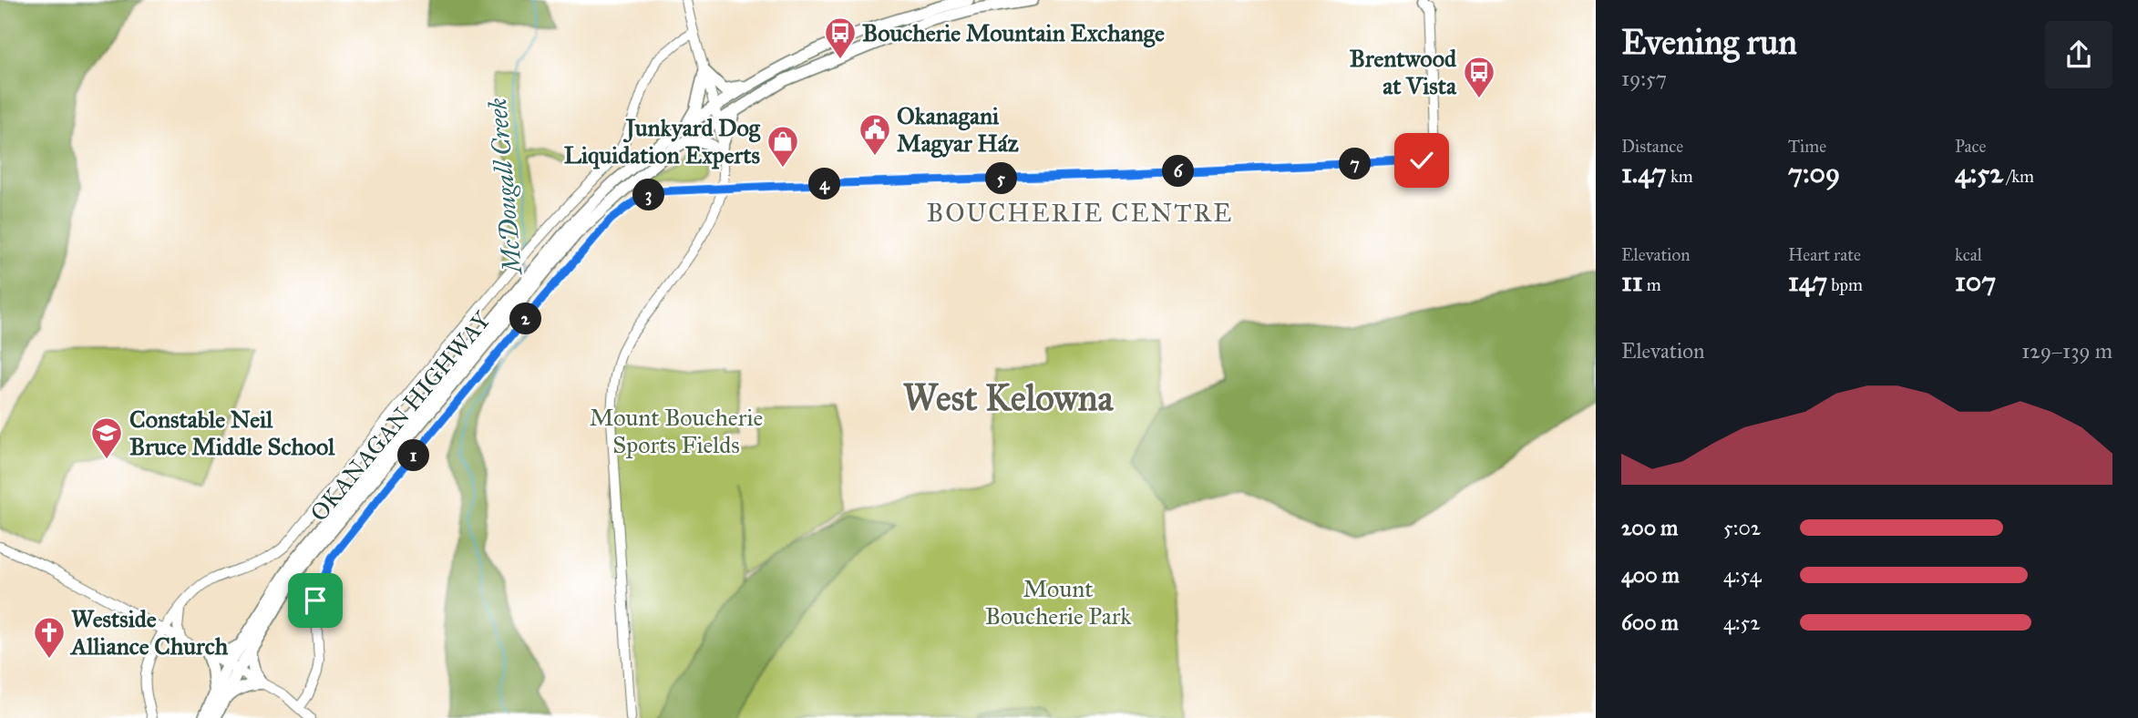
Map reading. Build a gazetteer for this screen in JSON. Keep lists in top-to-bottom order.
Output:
{
  "streets": {
    "highway": ["OKANAGAN HIGHWAY"]
  },
  "districts": ["BOUCHERIE CENTRE", "West Kelowna"],
  "water": ["McDougall Creek"],
  "parks": ["Mount Boucherie Sports Fields", "Mount Boucherie Park"],
  "places": {
    "bus stop": ["Boucherie Mountain Exchange", "Brentwood at Vista"],
    "public building": ["Okanagani Magyar Ház"],
    "shop": ["Junkyard Dog Liquidation Experts"],
    "school or university": ["Constable Neil Bruce Middle School"],
    "church": ["Westside Alliance Church"]
  },
  "page": {
    "heading": ["Evening run", "19:57"],
    "stats": [
      ["Distance", "1.47 km"],
      ["Time", "7:09"],
      ["Pace", "4:52 /km"],
      ["Elevation", "11 m"],
      ["Heart rate", "147 bpm"],
      ["kcal", "107"]
    ],
    "pins": [
      "7",
      "6",
      "5",
      "4",
      "3",
      "2",
      "1"
    ],
    "chart": ["Elevation", "129–139 m"],
    "list": [
      {
        "name": "200 m",
        "note": "5:02"
      },
      {
        "name": "400 m",
        "note": "4:54"
      },
      {
        "name": "600 m",
        "note": "4:52"
      }
    ]
  }
}
